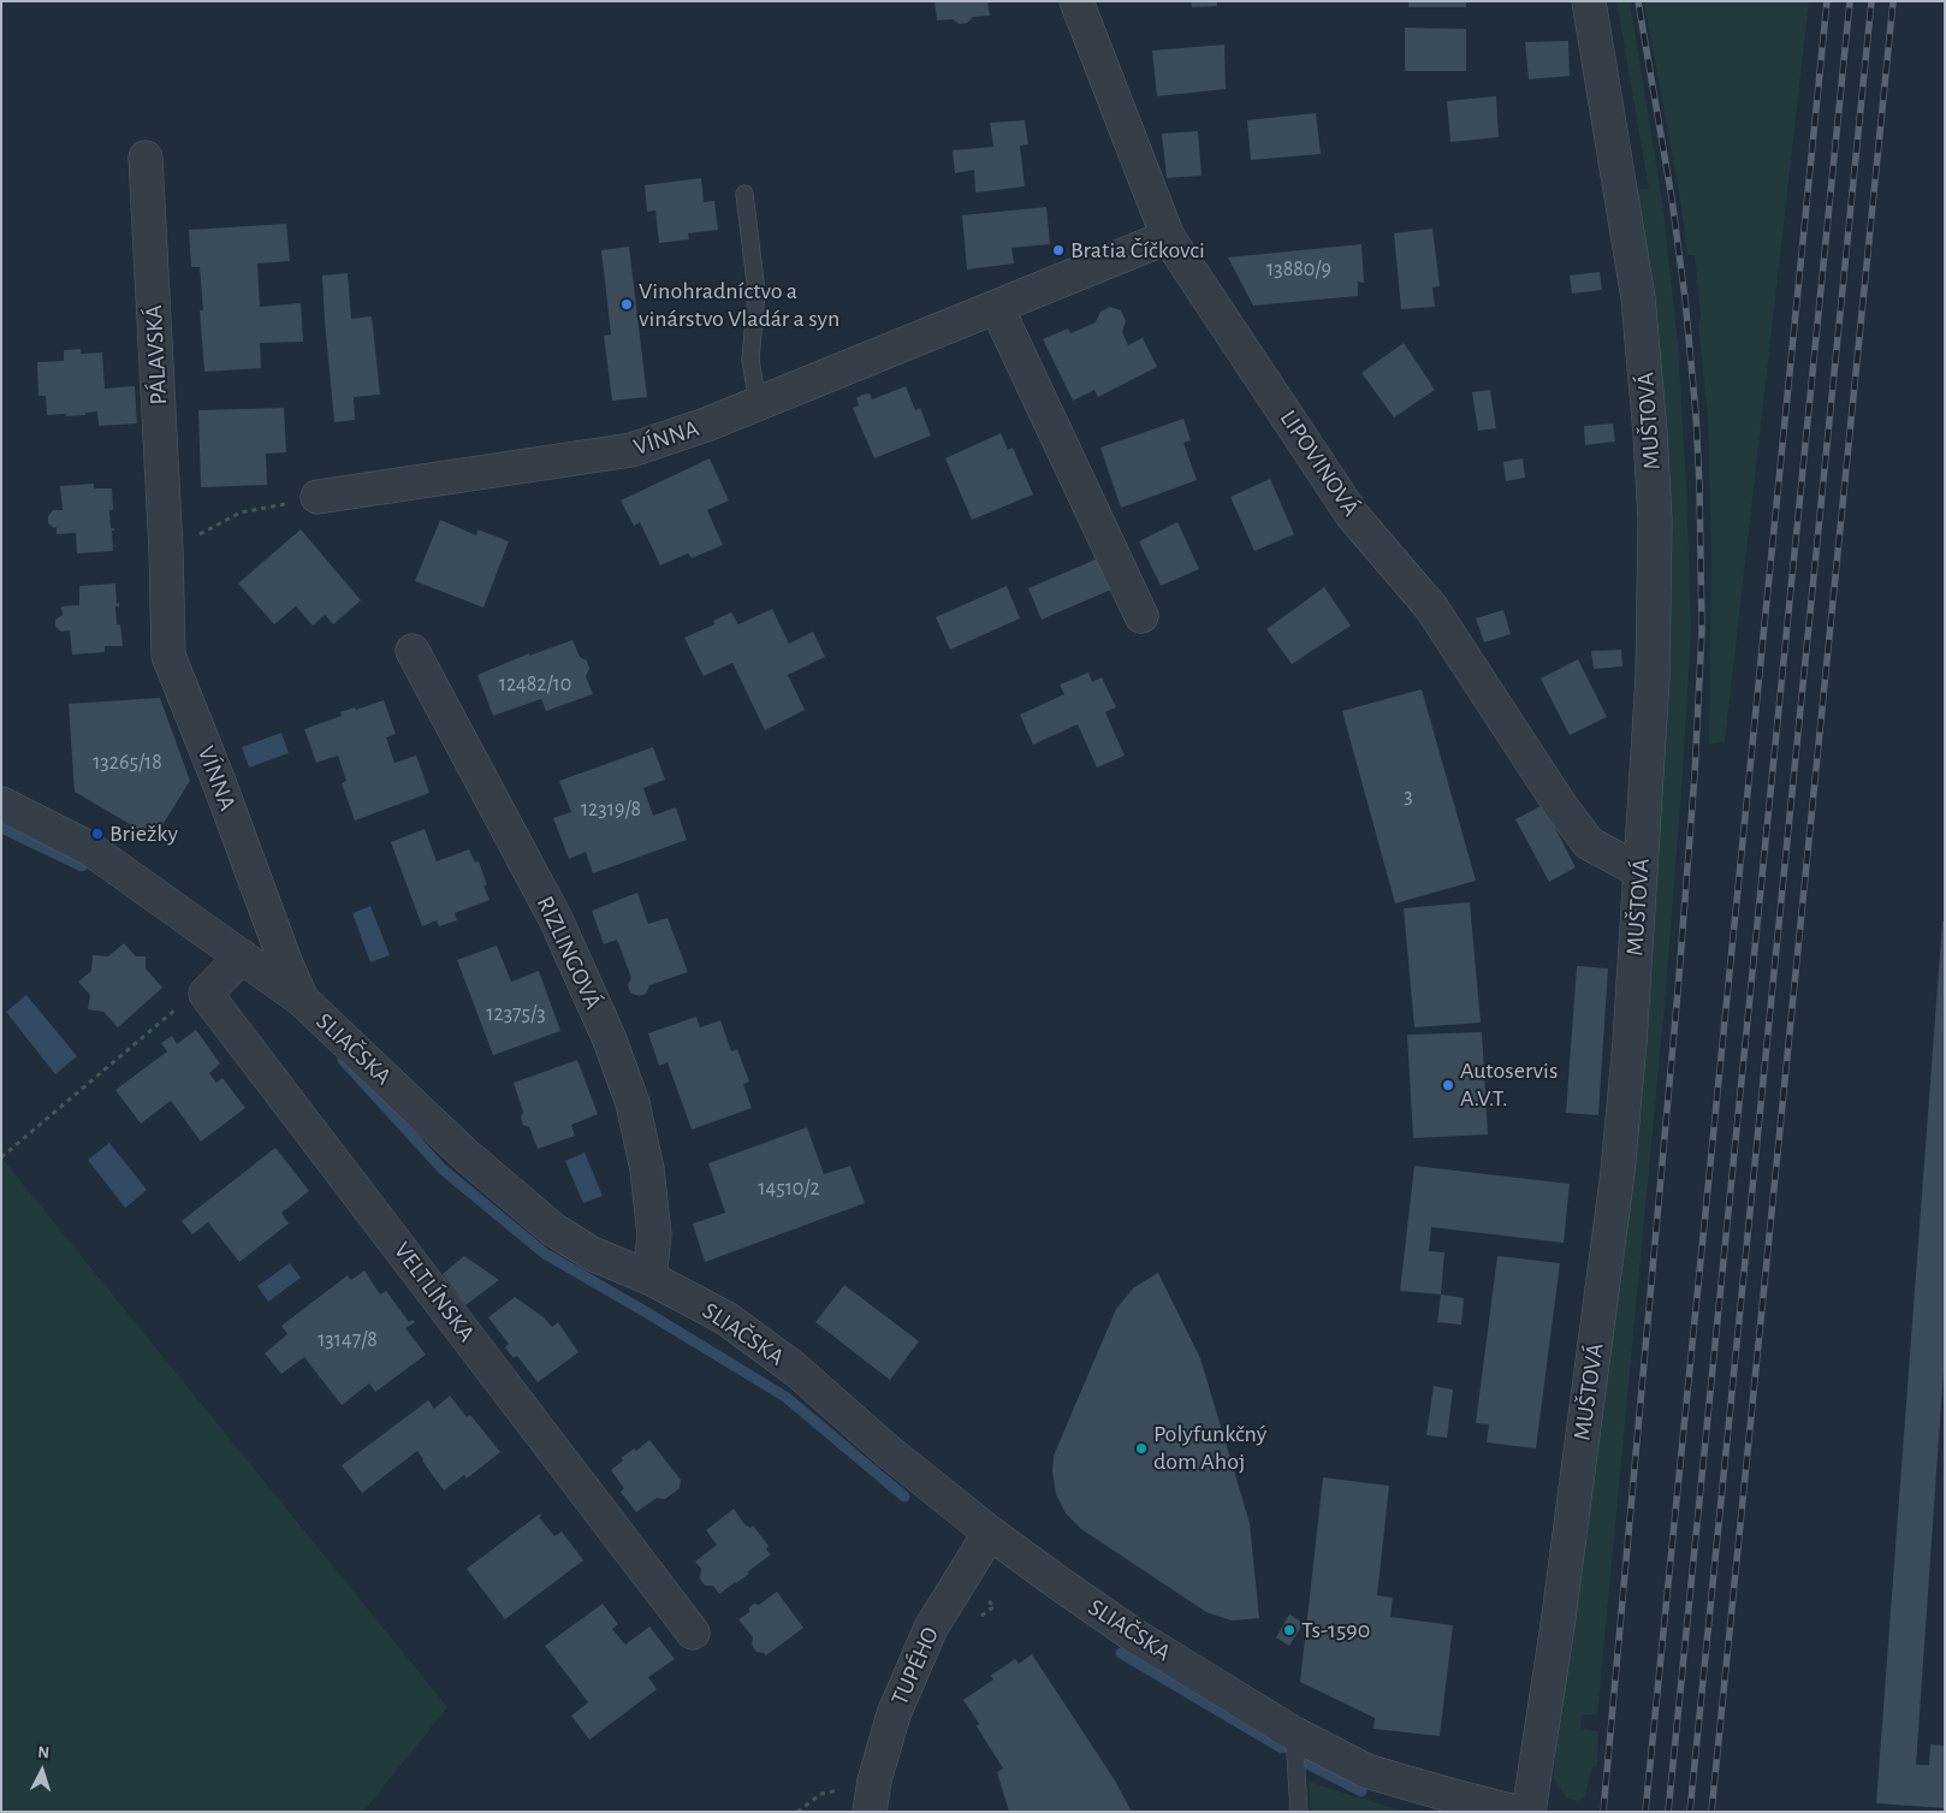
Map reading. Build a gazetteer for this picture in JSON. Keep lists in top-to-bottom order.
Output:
{
  "streets": {
    "street": [
      "PÁLAVSKÁ",
      "MUŠTOVÁ",
      "VÍNNA",
      "LIPOVINOVÁ",
      "RIZLINGOVÁ",
      "SLIAČSKA",
      "VELTLÍNSKA",
      "TUPÉHO"
    ]
  },
  "crossings": [
    ["PÁLAVSKÁ", "VÍNNA"],
    ["MUŠTOVÁ", "LIPOVINOVÁ"],
    ["VÍNNA", "LIPOVINOVÁ"],
    ["VÍNNA", "SLIAČSKA"],
    ["RIZLINGOVÁ", "SLIAČSKA"],
    ["SLIAČSKA", "TUPÉHO"]
  ],
  "places": [
    "Bratia Číčkovci",
    "Vinohradníctvo a vinárstvo Vladár a syn",
    "Briežky",
    "Autoservis A.V.T.",
    "Polyfunkčný dom Ahoj",
    "Ts-1590"
  ],
  "house_numbers": [
    "13880/9",
    "12482/10",
    "13265/18",
    "3",
    "12319/8",
    "12375/3",
    "14510/2",
    "13147/8"
  ],
  "north": "top"
}
